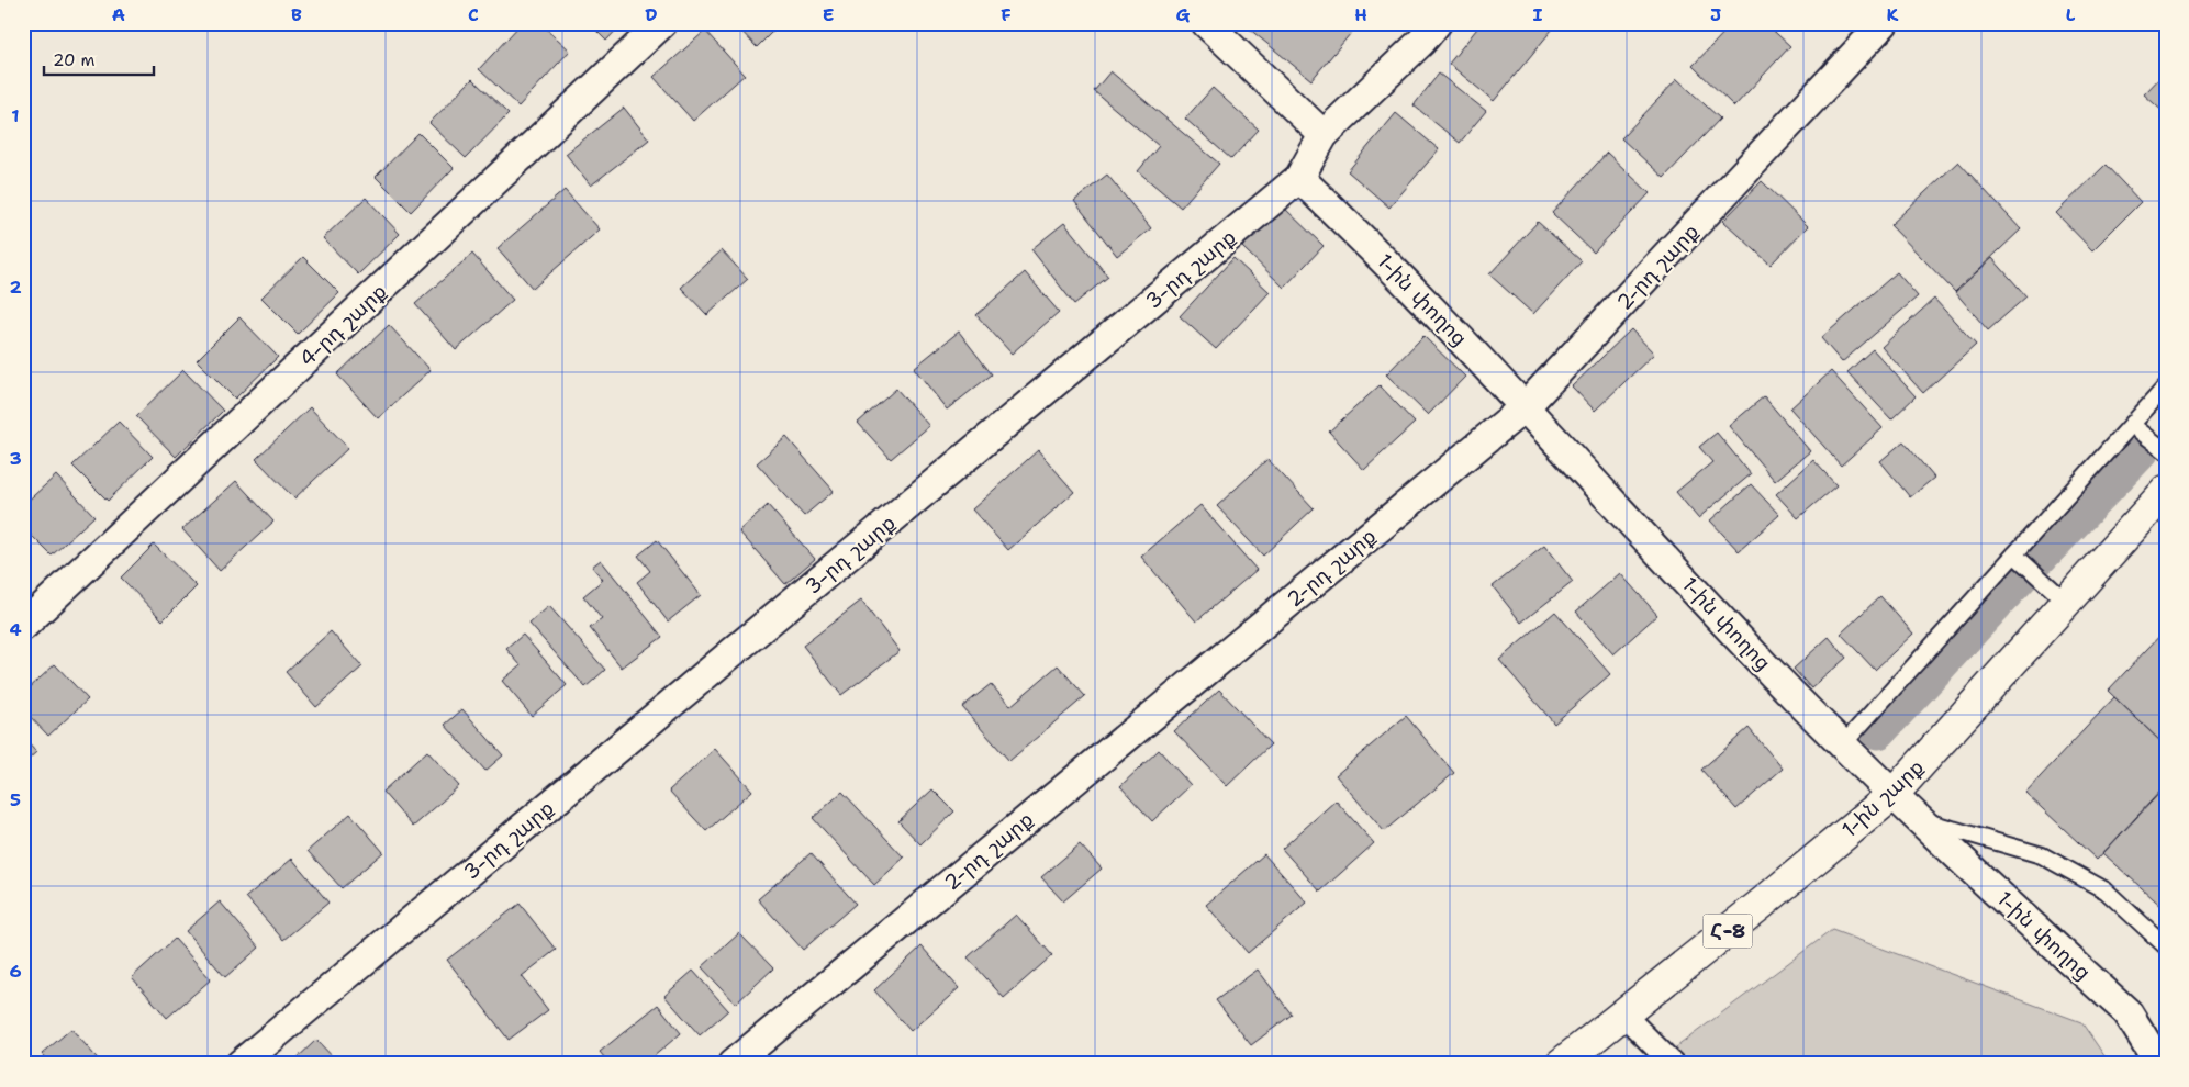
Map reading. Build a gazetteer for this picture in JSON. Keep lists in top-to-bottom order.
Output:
{
  "streets": {
    "main road": ["1-ին շարք", "Հ-8"],
    "street": [
      "2-րդ շարք",
      "3-րդ շարք",
      "1-ին փողոց",
      "4-րդ շարք"
    ]
  },
  "crossings": [
    ["2-րդ շարք", "1-ին փողոց"],
    ["3-րդ շարք", "1-ին փողոց"],
    ["1-ին փողոց", "1-ին շարք"]
  ],
  "scale_bar": "20 m",
  "grid": {
    "columns": [
      "A",
      "B",
      "C",
      "D",
      "E",
      "F",
      "G",
      "H",
      "I",
      "J",
      "K",
      "L"
    ],
    "rows": [
      "1",
      "2",
      "3",
      "4",
      "5",
      "6"
    ]
  }
}
